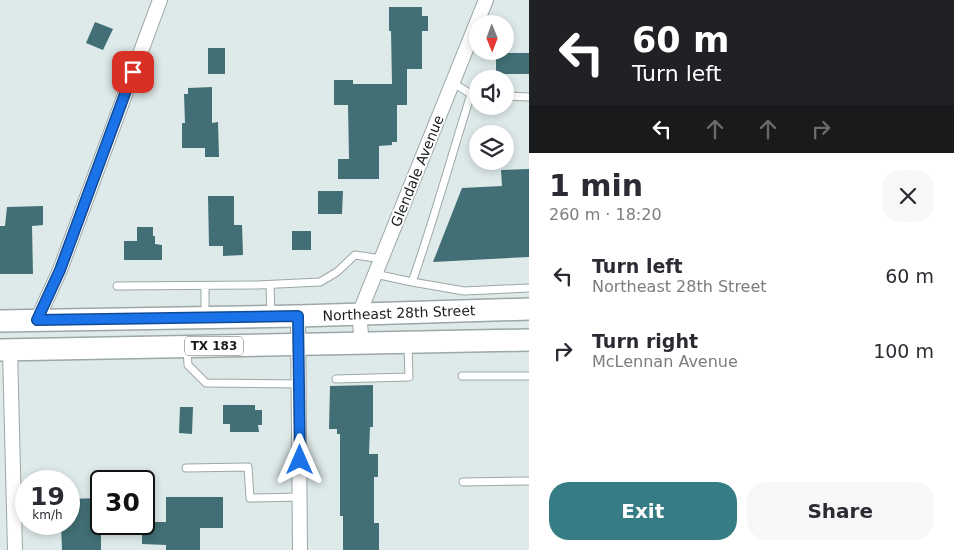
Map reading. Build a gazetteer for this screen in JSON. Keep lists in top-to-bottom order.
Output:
{
  "streets": {
    "main road": ["Northeast 28th Street", "TX 183"],
    "street": ["Glendale Avenue"]
  },
  "crossings": [
    ["Glendale Avenue", "Northeast 28th Street"]
  ],
  "north": "bottom",
  "page": {
    "turn": ["60 m", "Turn left"],
    "heading": ["1 min", "260 m · 18:20"],
    "list": [
      {
        "name": "Turn left",
        "note": "Northeast 28th Street",
        "value": "60 m"
      },
      {
        "name": "Turn right",
        "note": "McLennan Avenue",
        "value": "100 m"
      }
    ],
    "speed": "19 km/h",
    "limit": "30",
    "buttons": ["Exit", "Share"]
  }
}
